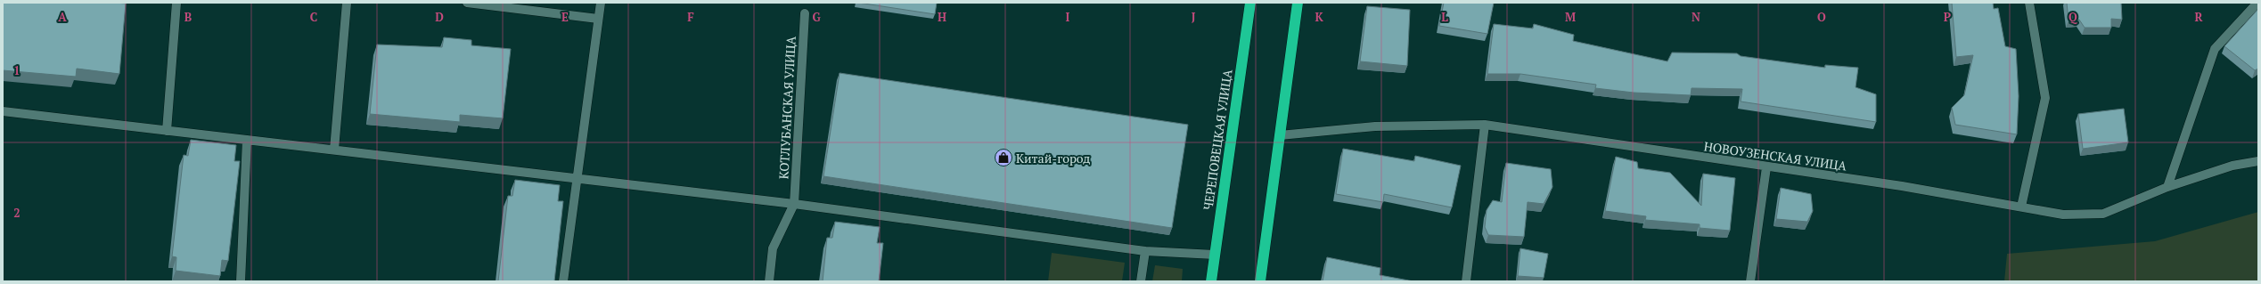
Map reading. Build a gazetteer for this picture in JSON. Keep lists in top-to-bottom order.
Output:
{
  "streets": {
    "highway": ["ЧЕРЕПОВЕЦКАЯ УЛИЦА"],
    "street": ["КОТЛУБАНСКАЯ УЛИЦА", "НОВОУЗЕНСКАЯ УЛИЦА"]
  },
  "places": {
    "shop": ["Китай-город"]
  },
  "grid": {
    "columns": [
      "A",
      "B",
      "C",
      "D",
      "E",
      "F",
      "G",
      "H",
      "I",
      "J",
      "K",
      "L",
      "M",
      "N",
      "O",
      "P",
      "Q",
      "R"
    ],
    "rows": ["1", "2"]
  }
}
